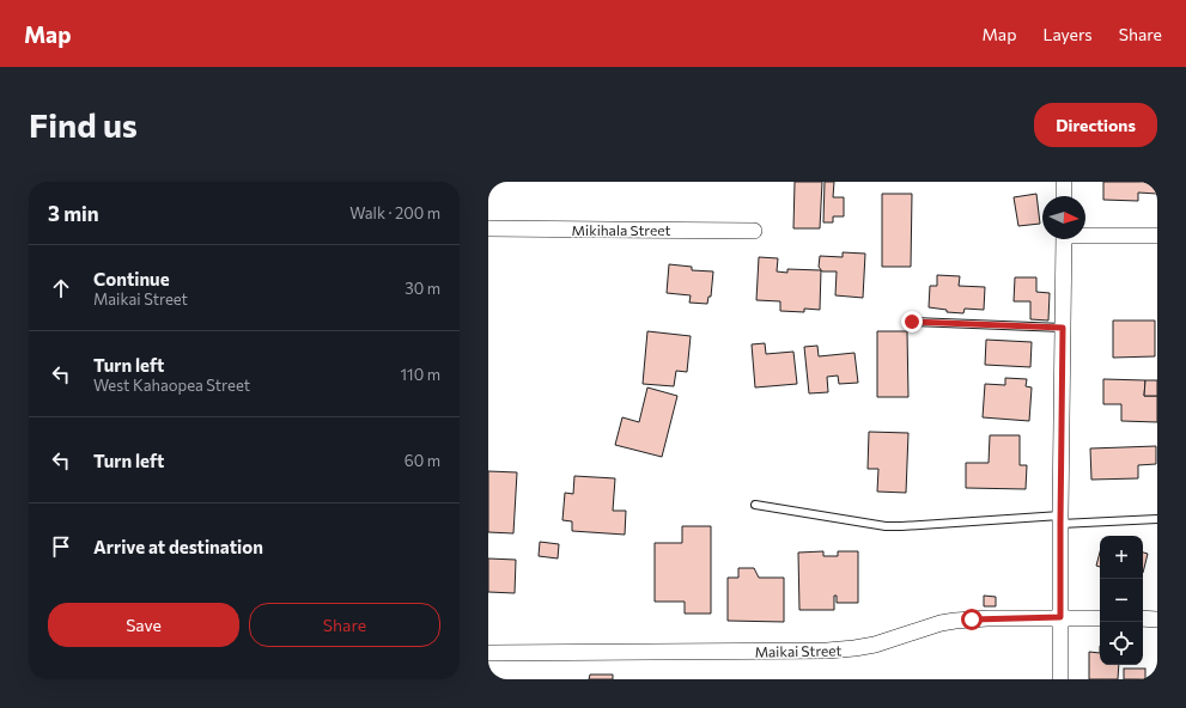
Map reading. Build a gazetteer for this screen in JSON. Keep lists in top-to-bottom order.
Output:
{
  "streets": {
    "street": ["Mikihala Street", "Maikai Street"]
  },
  "north": "right",
  "page": {
    "header": "Map",
    "nav": ["Map", "Layers", "Share"],
    "buttons": [
      "Directions",
      ["Save", "Share"]
    ],
    "title": "Find us",
    "heading": ["3 min", "Walk · 200 m"],
    "list": [
      ["Continue", "Maikai Street", "30 m"],
      ["Turn left", "West Kahaopea Street", "110 m"],
      ["Turn left", "60 m"],
      "Arrive at destination"
    ],
    "map_buttons": ["+", "−"]
  }
}
